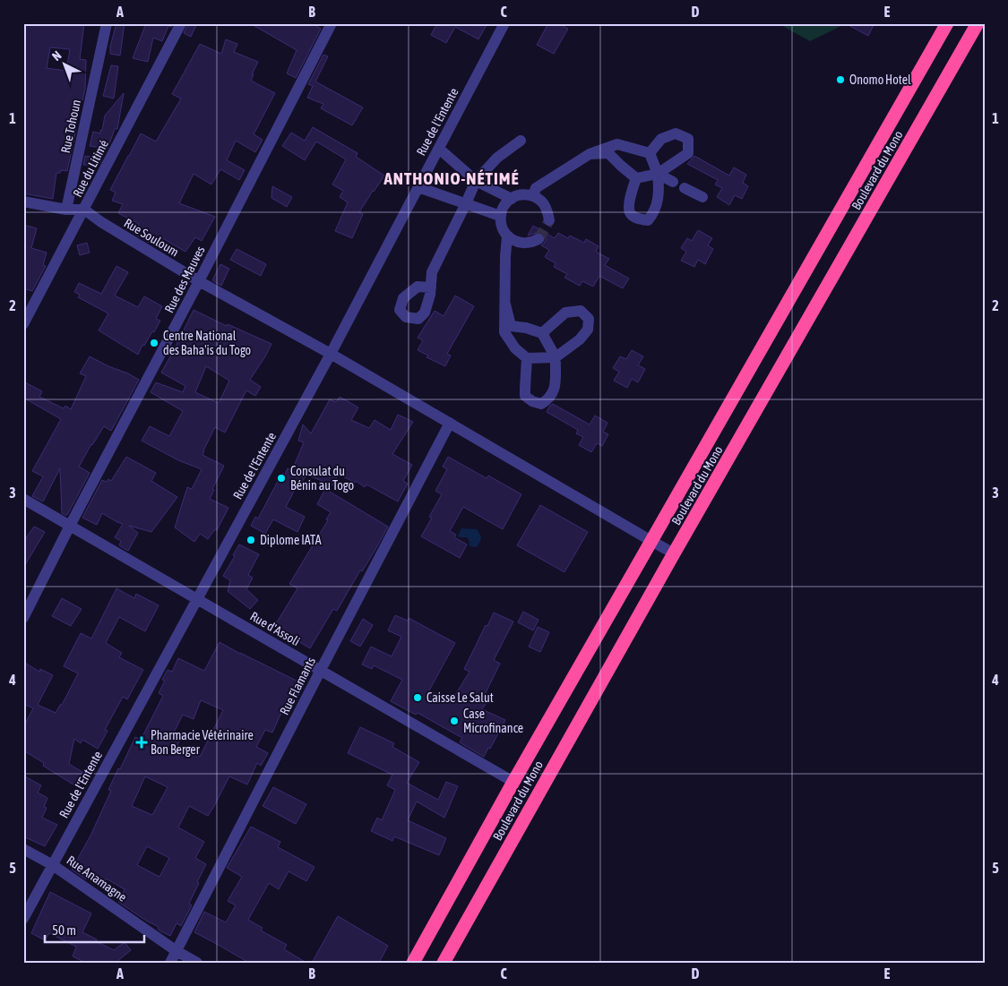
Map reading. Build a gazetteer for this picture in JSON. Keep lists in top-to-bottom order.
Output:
{
  "streets": {
    "highway": ["Boulevard du Mono"],
    "street": [
      "Rue de l'Entente",
      "Rue Tohoun",
      "Rue du Litimé",
      "Rue Souloum",
      "Rue des Mauves",
      "Rue d'Assoli",
      "Rue Flamants",
      "Rue Anamagne"
    ]
  },
  "crossings": [
    ["Rue de l'Entente", "Rue Souloum"],
    ["Rue de l'Entente", "Rue d'Assoli"],
    ["Rue de l'Entente", "Rue Anamagne"],
    ["Rue du Litimé", "Rue Souloum"],
    ["Boulevard du Mono", "Rue Souloum"],
    ["Boulevard du Mono", "Rue d'Assoli"],
    ["Rue Souloum", "Rue des Mauves"],
    ["Rue Souloum", "Rue Flamants"],
    ["Rue des Mauves", "Rue d'Assoli"],
    ["Rue d'Assoli", "Rue Flamants"],
    ["Rue Flamants", "Rue Anamagne"]
  ],
  "districts": ["ANTHONIO-NÉTIMÉ"],
  "places": {
    "other": [
      "Onomo Hotel",
      "Centre National des Baha'is du Togo",
      "Consulat du Bénin au Togo",
      "Diplome IATA",
      "Caisse Le Salut",
      "Case Microfinance"
    ],
    "health": ["Pharmacie Vétérinaire Bon Berger"]
  },
  "scale_bar": "50 m",
  "north": "top left",
  "grid": {
    "columns": [
      "A",
      "B",
      "C",
      "D",
      "E"
    ],
    "rows": [
      "1",
      "2",
      "3",
      "4",
      "5"
    ]
  }
}
